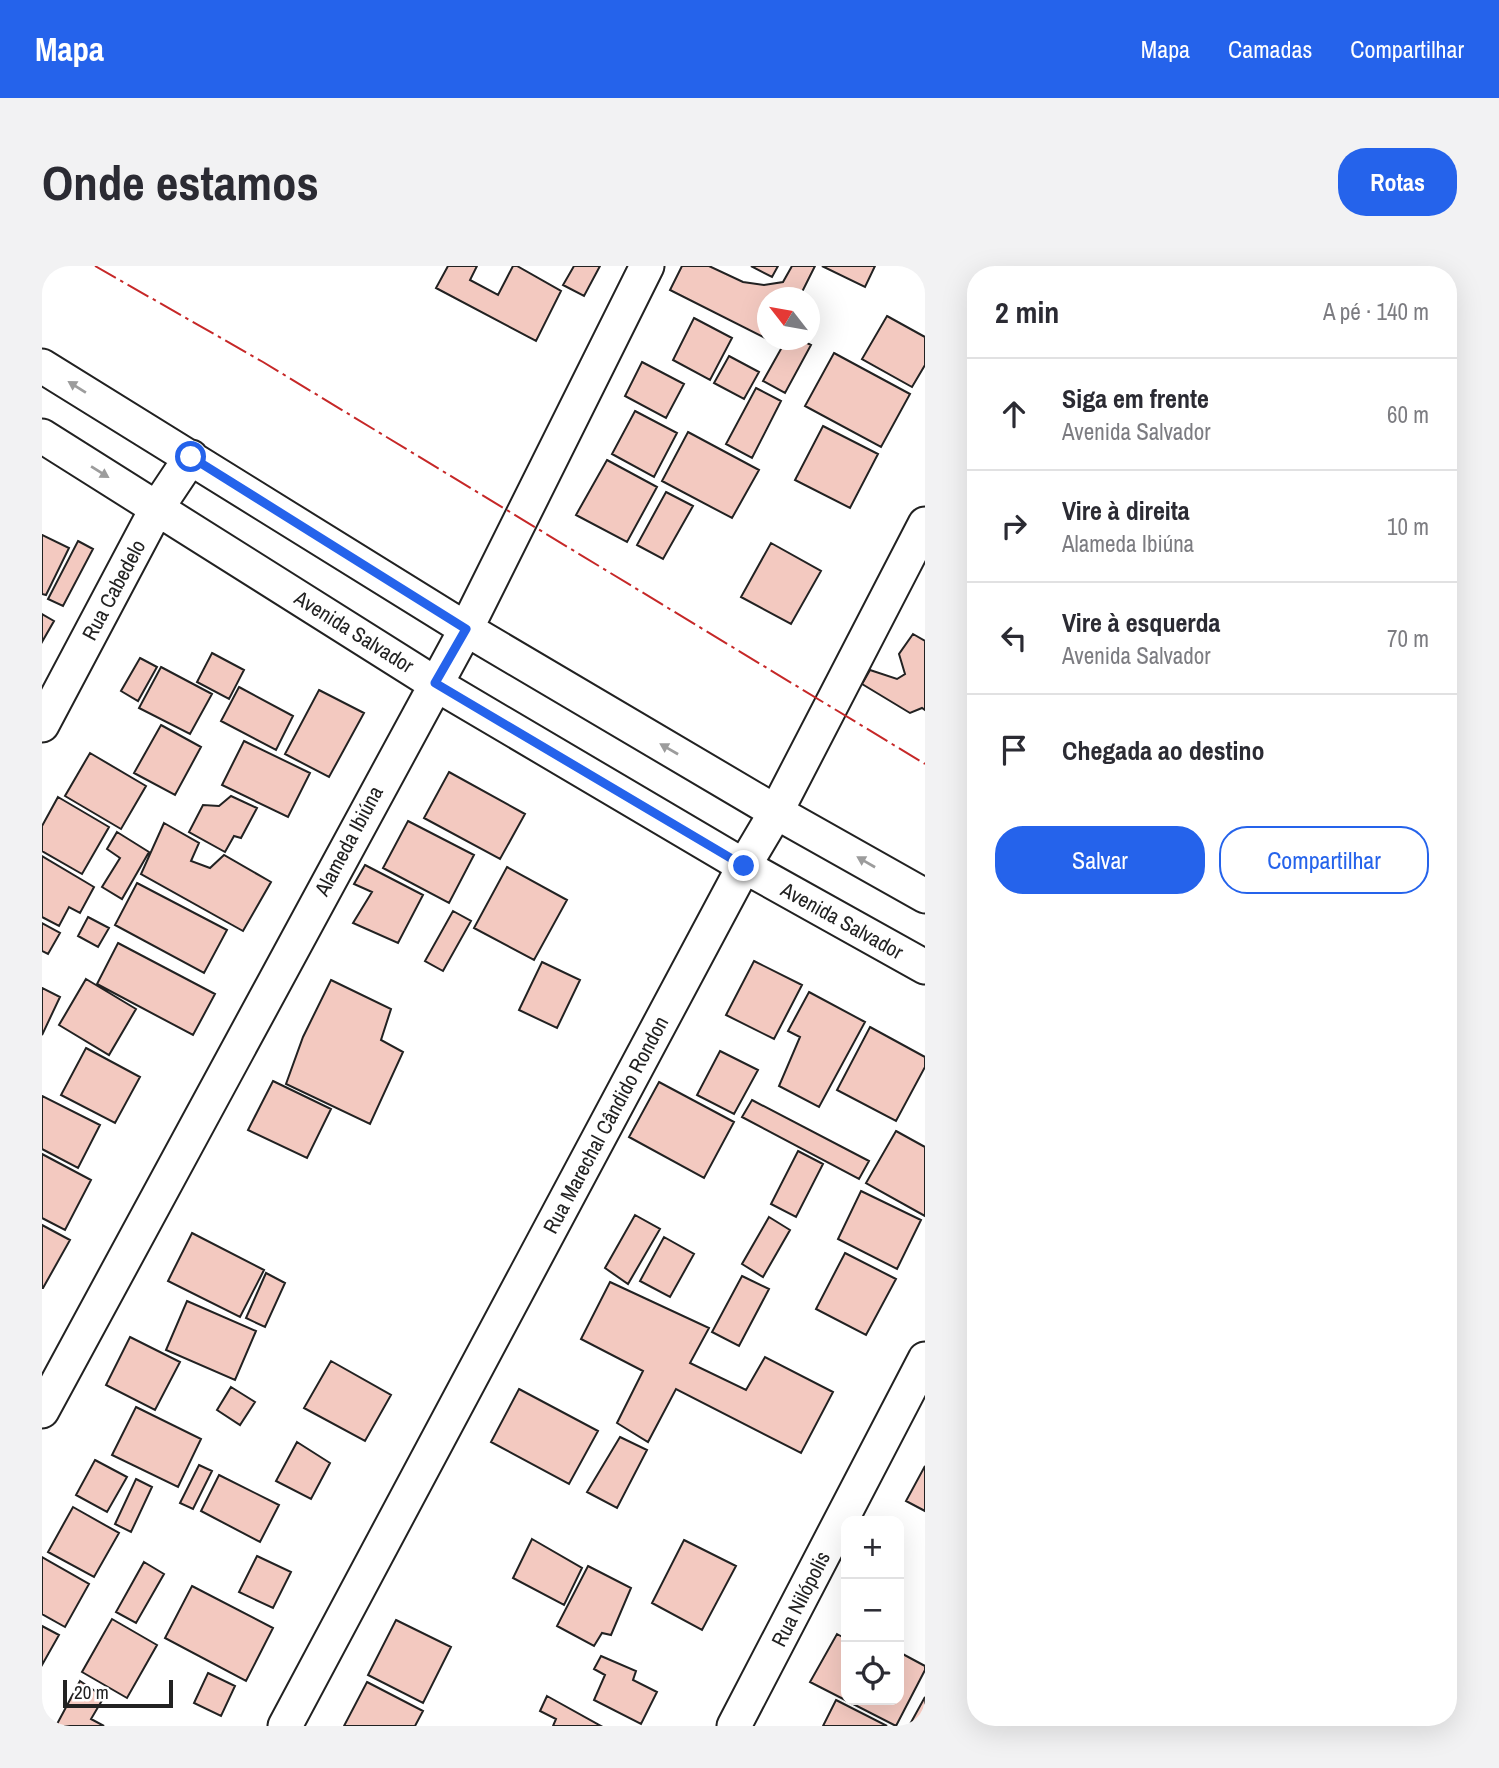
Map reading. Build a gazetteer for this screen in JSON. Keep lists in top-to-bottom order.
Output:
{
  "streets": {
    "street": [
      "Rua Cabedelo",
      "Avenida Salvador",
      "Alameda Ibiúna",
      "Rua Marechal Cândido Rondon",
      "Rua Nilópolis"
    ]
  },
  "crossings": [
    ["Rua Cabedelo", "Avenida Salvador"],
    ["Avenida Salvador", "Alameda Ibiúna"],
    ["Avenida Salvador", "Rua Marechal Cândido Rondon"]
  ],
  "scale_bar": "20 m",
  "north": "top left",
  "page": {
    "header": "Mapa",
    "nav": ["Mapa", "Camadas", "Compartilhar"],
    "buttons": [
      "Rotas",
      ["Salvar", "Compartilhar"]
    ],
    "title": "Onde estamos",
    "heading": ["2 min", "A pé · 140 m"],
    "list": [
      ["Siga em frente", "Avenida Salvador", "60 m"],
      ["Vire à direita", "Alameda Ibiúna", "10 m"],
      ["Vire à esquerda", "Avenida Salvador", "70 m"],
      "Chegada ao destino"
    ],
    "map_buttons": ["+", "−"],
    "scale": "20 m"
  }
}
